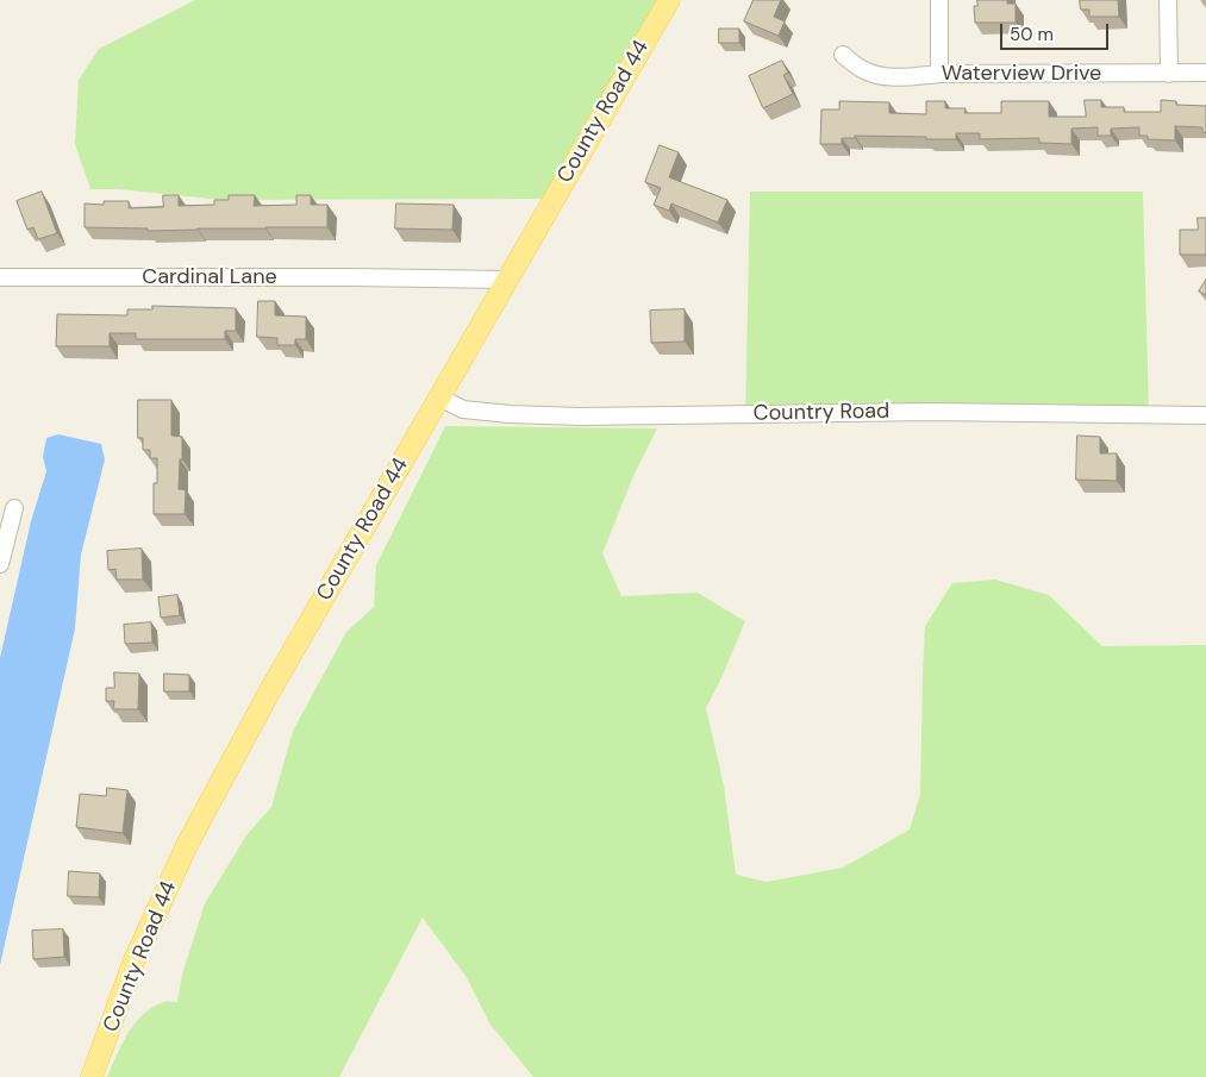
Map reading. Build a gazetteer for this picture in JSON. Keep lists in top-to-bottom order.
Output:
{
  "streets": {
    "main road": ["County Road 44"],
    "street": ["Waterview Drive", "Cardinal Lane", "Country Road"]
  },
  "crossings": [
    ["County Road 44", "Cardinal Lane"],
    ["County Road 44", "Country Road"]
  ],
  "scale_bar": "50 m"
}
